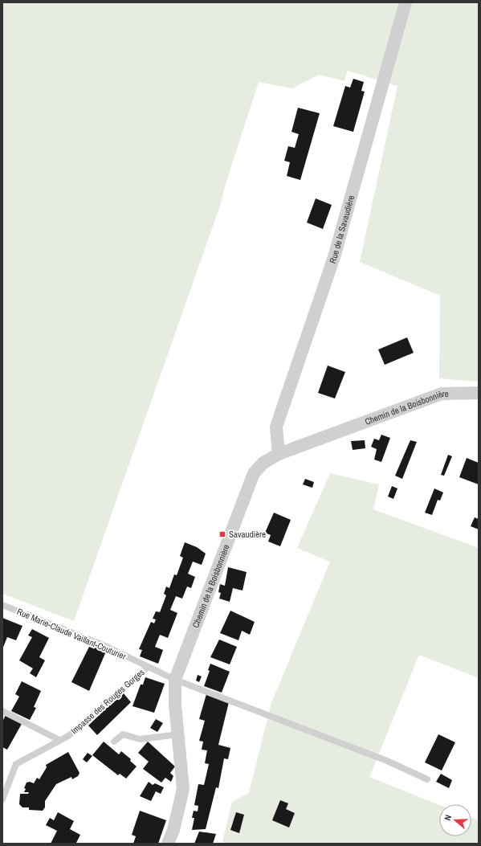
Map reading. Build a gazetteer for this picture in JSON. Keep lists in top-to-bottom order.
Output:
{
  "streets": {
    "street": ["Rue de la Savaudière", "Chemin de la Boisbonnière"],
    "lane": ["Rue Marie-Claude Vaillant-Couturier", "Impasse des Rouges Gorges"]
  },
  "crossings": [
    ["Rue de la Savaudière", "Chemin de la Boisbonnière"],
    ["Chemin de la Boisbonnière", "Rue Marie-Claude Vaillant-Couturier"],
    ["Rue Marie-Claude Vaillant-Couturier", "Impasse des Rouges Gorges"]
  ],
  "places": {
    "transit": ["Savaudière"]
  },
  "north": "left"
}
